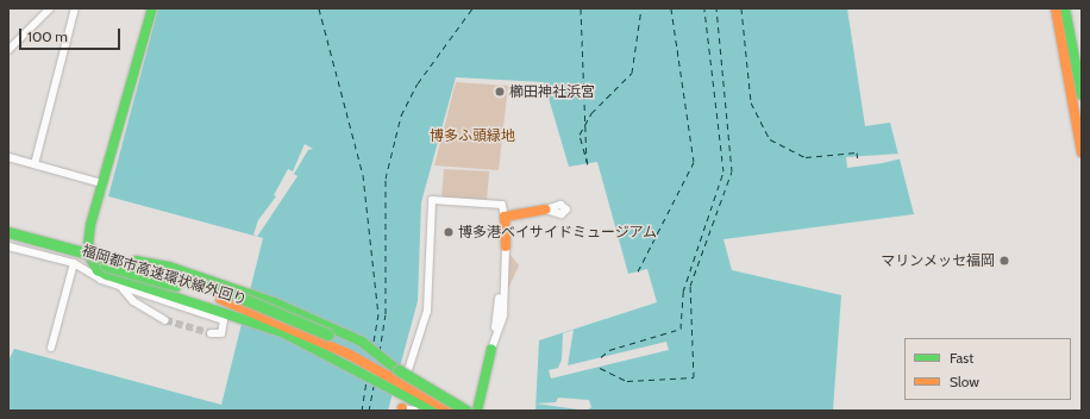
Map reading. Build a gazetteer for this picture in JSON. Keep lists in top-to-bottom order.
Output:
{
  "streets": {
    "main road": ["福岡都市高速環状線外回り"]
  },
  "parks": ["博多ふ頭緑地"],
  "places": ["櫛田神社浜宮", "博多港ベイサイドミュージアム", "マリンメッセ福岡"],
  "legend": ["Fast", "Slow"],
  "scale_bar": "100 m"
}
